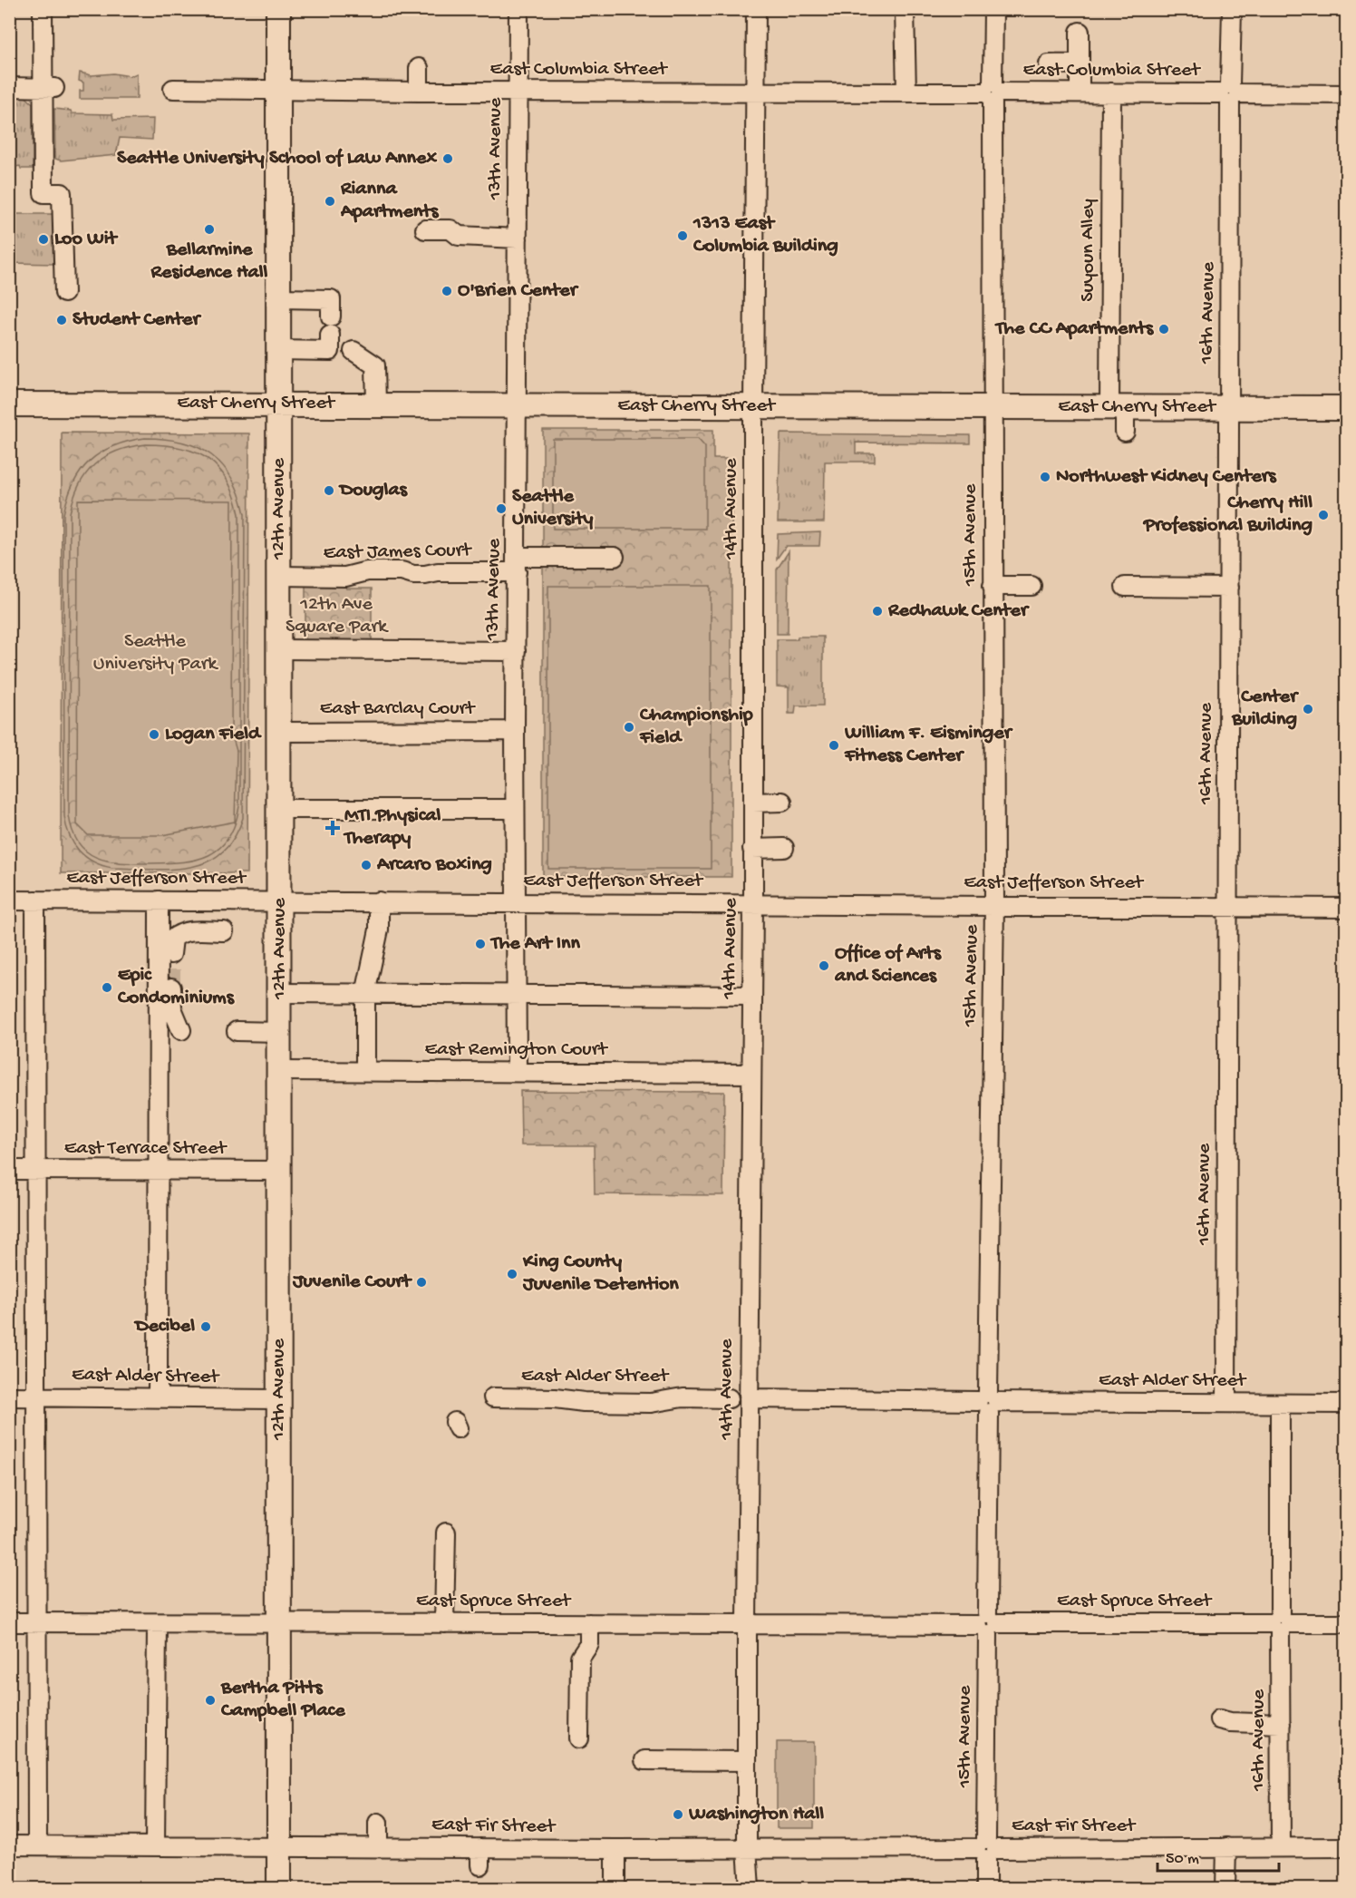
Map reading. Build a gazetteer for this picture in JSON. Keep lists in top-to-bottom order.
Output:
{
  "streets": {
    "main road": ["East Cherry Street", "12th Avenue"],
    "street": [
      "East Columbia Street",
      "13th Avenue",
      "Suyoun Alley",
      "16th Avenue",
      "14th Avenue",
      "15th Avenue",
      "East James Court",
      "East Barclay Court",
      "East Jefferson Street",
      "East Remington Court",
      "East Terrace Street",
      "East Alder Street",
      "East Spruce Street",
      "East Fir Street"
    ]
  },
  "crossings": [
    ["East Columbia Street", "13th Avenue"],
    ["East Columbia Street", "Suyoun Alley"],
    ["East Columbia Street", "16th Avenue"],
    ["East Columbia Street", "12th Avenue"],
    ["East Columbia Street", "14th Avenue"],
    ["East Columbia Street", "15th Avenue"],
    ["13th Avenue", "East Cherry Street"],
    ["13th Avenue", "East James Court"],
    ["13th Avenue", "East Barclay Court"],
    ["13th Avenue", "East Jefferson Street"],
    ["13th Avenue", "East Remington Court"],
    ["Suyoun Alley", "East Cherry Street"],
    ["16th Avenue", "East Cherry Street"],
    ["16th Avenue", "East Jefferson Street"],
    ["16th Avenue", "East Alder Street"],
    ["16th Avenue", "East Spruce Street"],
    ["16th Avenue", "East Fir Street"],
    ["East Cherry Street", "12th Avenue"],
    ["East Cherry Street", "14th Avenue"],
    ["East Cherry Street", "15th Avenue"],
    ["12th Avenue", "East James Court"],
    ["12th Avenue", "East Barclay Court"],
    ["12th Avenue", "East Jefferson Street"],
    ["12th Avenue", "East Remington Court"],
    ["12th Avenue", "East Terrace Street"],
    ["12th Avenue", "East Alder Street"],
    ["12th Avenue", "East Spruce Street"],
    ["12th Avenue", "East Fir Street"],
    ["14th Avenue", "East Jefferson Street"],
    ["14th Avenue", "East Remington Court"],
    ["14th Avenue", "East Alder Street"],
    ["14th Avenue", "East Spruce Street"],
    ["14th Avenue", "East Fir Street"],
    ["15th Avenue", "East Jefferson Street"],
    ["15th Avenue", "East Alder Street"],
    ["15th Avenue", "East Spruce Street"],
    ["15th Avenue", "East Fir Street"]
  ],
  "parks": ["12th Ave Square Park", "Seattle University Park"],
  "places": {
    "other": [
      "Seattle University School of Law Annex",
      "Rianna Apartments",
      "Bellarmine Residence Hall",
      "1313 East Columbia Building",
      "Loo Wit",
      "O'Brien Center",
      "Student Center",
      "The CC Apartments",
      "Northwest Kidney Centers",
      "Douglas",
      "Seattle University",
      "Cherry Hill Professional Building",
      "Redhawk Center",
      "Center Building",
      "Championship Field",
      "Logan Field",
      "William F. Eisminger Fitness Center",
      "Arcaro Boxing",
      "The Art Inn",
      "Office of Arts and Sciences",
      "Epic Condominiums",
      "King County Juvenile Detention",
      "Juvenile Court",
      "Decibel",
      "Bertha Pitts Campbell Place",
      "Washington Hall"
    ],
    "health": ["MTI Physical Therapy"]
  },
  "scale_bar": "50 m"
}
